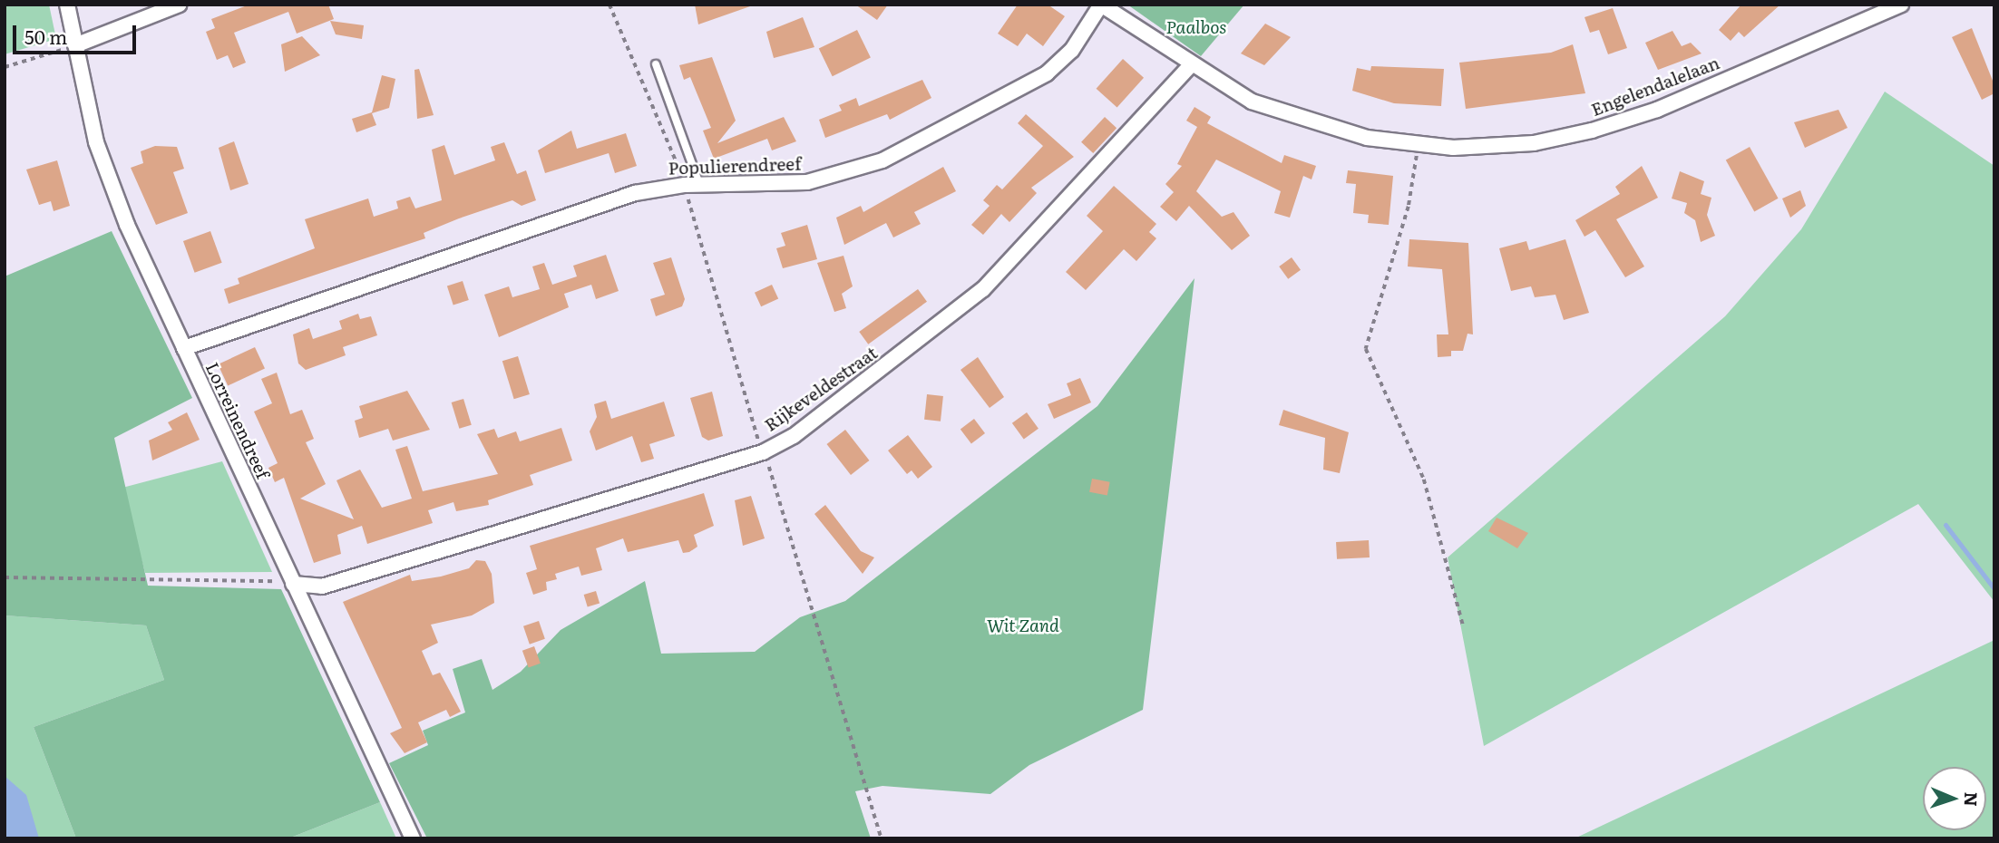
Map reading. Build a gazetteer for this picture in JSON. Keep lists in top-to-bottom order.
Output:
{
  "streets": {
    "street": [
      "Engelendalelaan",
      "Populierendreef",
      "Rijkeveldestraat",
      "Lorreinendreef"
    ]
  },
  "crossings": [
    ["Engelendalelaan", "Populierendreef"],
    ["Engelendalelaan", "Rijkeveldestraat"],
    ["Populierendreef", "Lorreinendreef"],
    ["Rijkeveldestraat", "Lorreinendreef"]
  ],
  "parks": ["Paalbos", "Wit Zand"],
  "scale_bar": "50 m",
  "north": "right"
}
